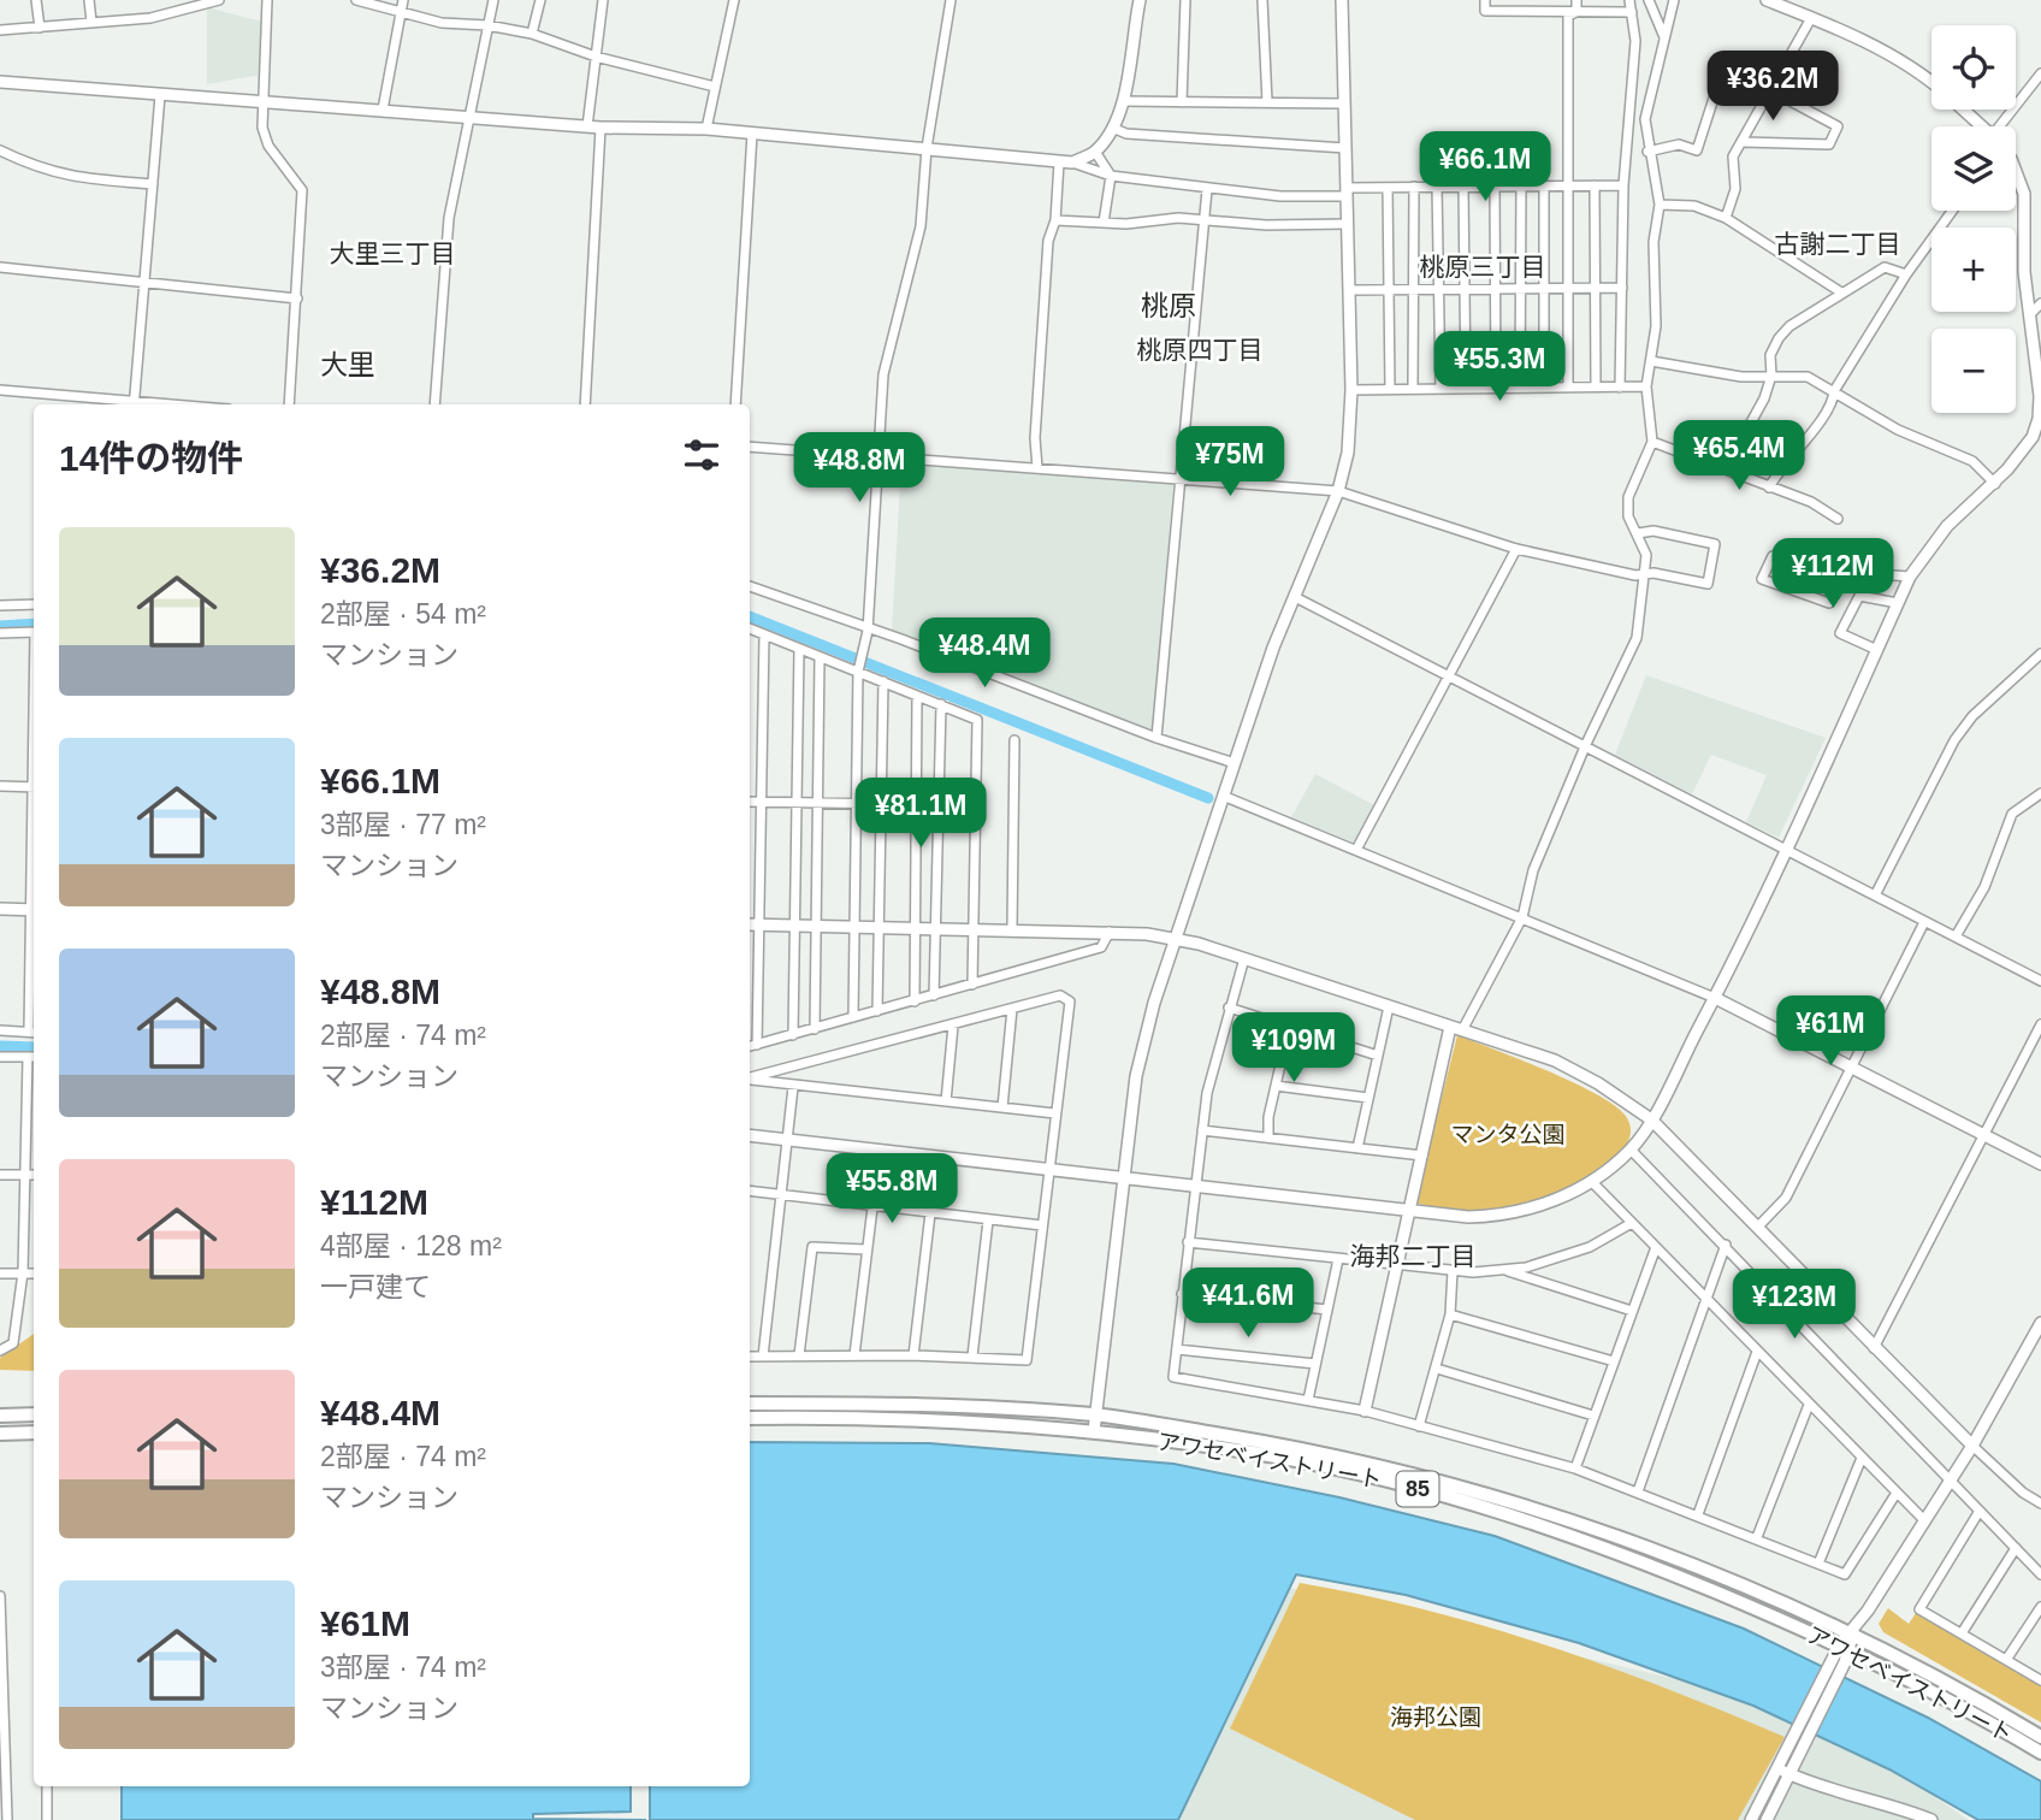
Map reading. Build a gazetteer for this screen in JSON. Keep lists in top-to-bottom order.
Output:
{
  "streets": {
    "main road": ["アワセベイストリート", "85"]
  },
  "districts": [
    "古謝二丁目",
    "大里三丁目",
    "桃原三丁目",
    "桃原",
    "桃原四丁目",
    "大里",
    "海邦二丁目"
  ],
  "parks": ["マンタ公園", "海邦公園"],
  "page": {
    "map_buttons": ["+", "−"],
    "price": [
      "¥36.2M",
      "¥66.1M",
      "¥55.3M",
      "¥65.4M",
      "¥75M",
      "¥48.8M",
      "¥112M",
      "¥48.4M",
      "¥81.1M",
      "¥61M",
      "¥109M",
      "¥55.8M",
      "¥41.6M",
      "¥123M"
    ],
    "heading": "14件の物件",
    "list": [
      {
        "name": "¥36.2M",
        "note": "2部屋 · 54 m² · マンション"
      },
      {
        "name": "¥66.1M",
        "note": "3部屋 · 77 m² · マンション"
      },
      {
        "name": "¥48.8M",
        "note": "2部屋 · 74 m² · マンション"
      },
      {
        "name": "¥112M",
        "note": "4部屋 · 128 m² · 一戸建て"
      },
      {
        "name": "¥48.4M",
        "note": "2部屋 · 74 m² · マンション"
      },
      {
        "name": "¥61M",
        "note": "3部屋 · 74 m² · マンション"
      }
    ]
  }
}
